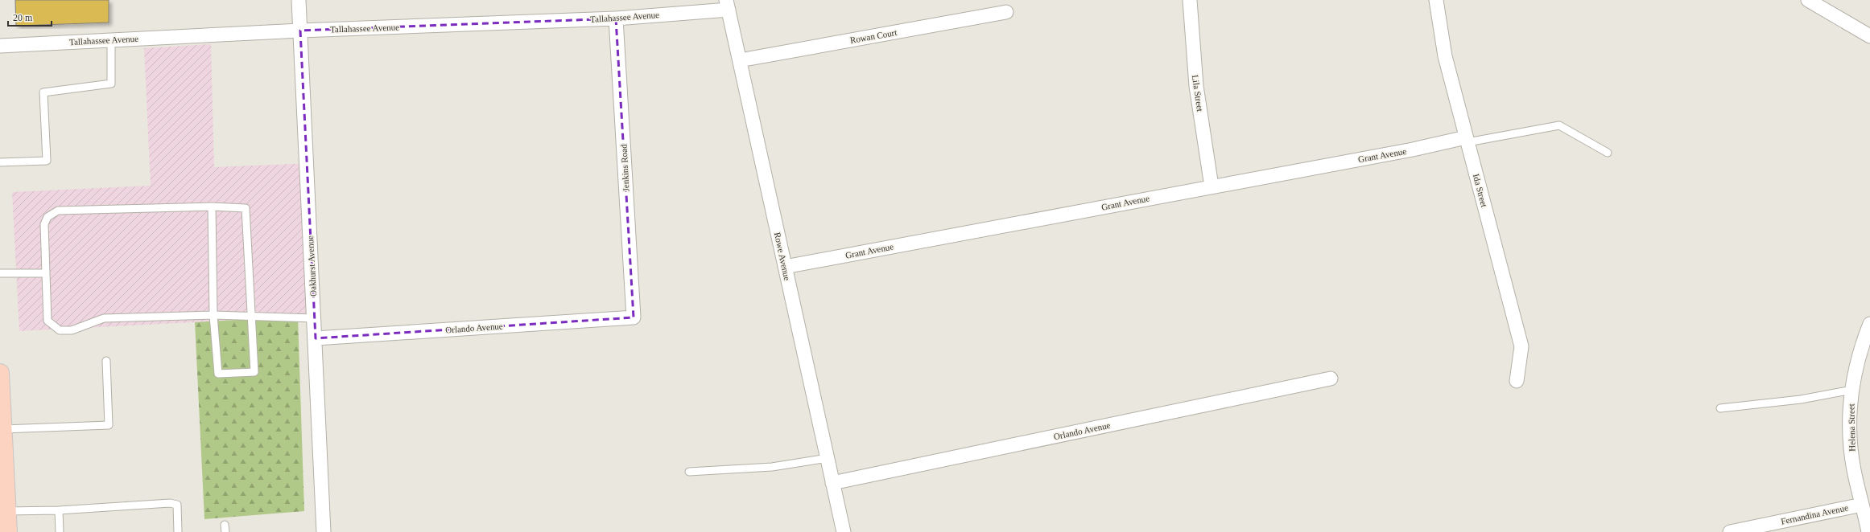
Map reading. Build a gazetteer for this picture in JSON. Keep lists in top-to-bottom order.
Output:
{
  "streets": {
    "street": [
      "Tallahassee Avenue",
      "Rowan Court",
      "Lila Street",
      "Grant Avenue",
      "Jenkins Road",
      "Ida Street",
      "Rowe Avenue",
      "Oakhurst Avenue",
      "Orlando Avenue",
      "Helena Street",
      "Fernandina Avenue"
    ]
  },
  "crossings": [
    ["Tallahassee Avenue", "Jenkins Road"],
    ["Tallahassee Avenue", "Rowe Avenue"],
    ["Tallahassee Avenue", "Oakhurst Avenue"],
    ["Rowan Court", "Rowe Avenue"],
    ["Lila Street", "Grant Avenue"],
    ["Grant Avenue", "Ida Street"],
    ["Grant Avenue", "Rowe Avenue"],
    ["Jenkins Road", "Orlando Avenue"],
    ["Rowe Avenue", "Orlando Avenue"],
    ["Oakhurst Avenue", "Orlando Avenue"],
    ["Helena Street", "Fernandina Avenue"]
  ],
  "scale_bar": "20 m"
}
